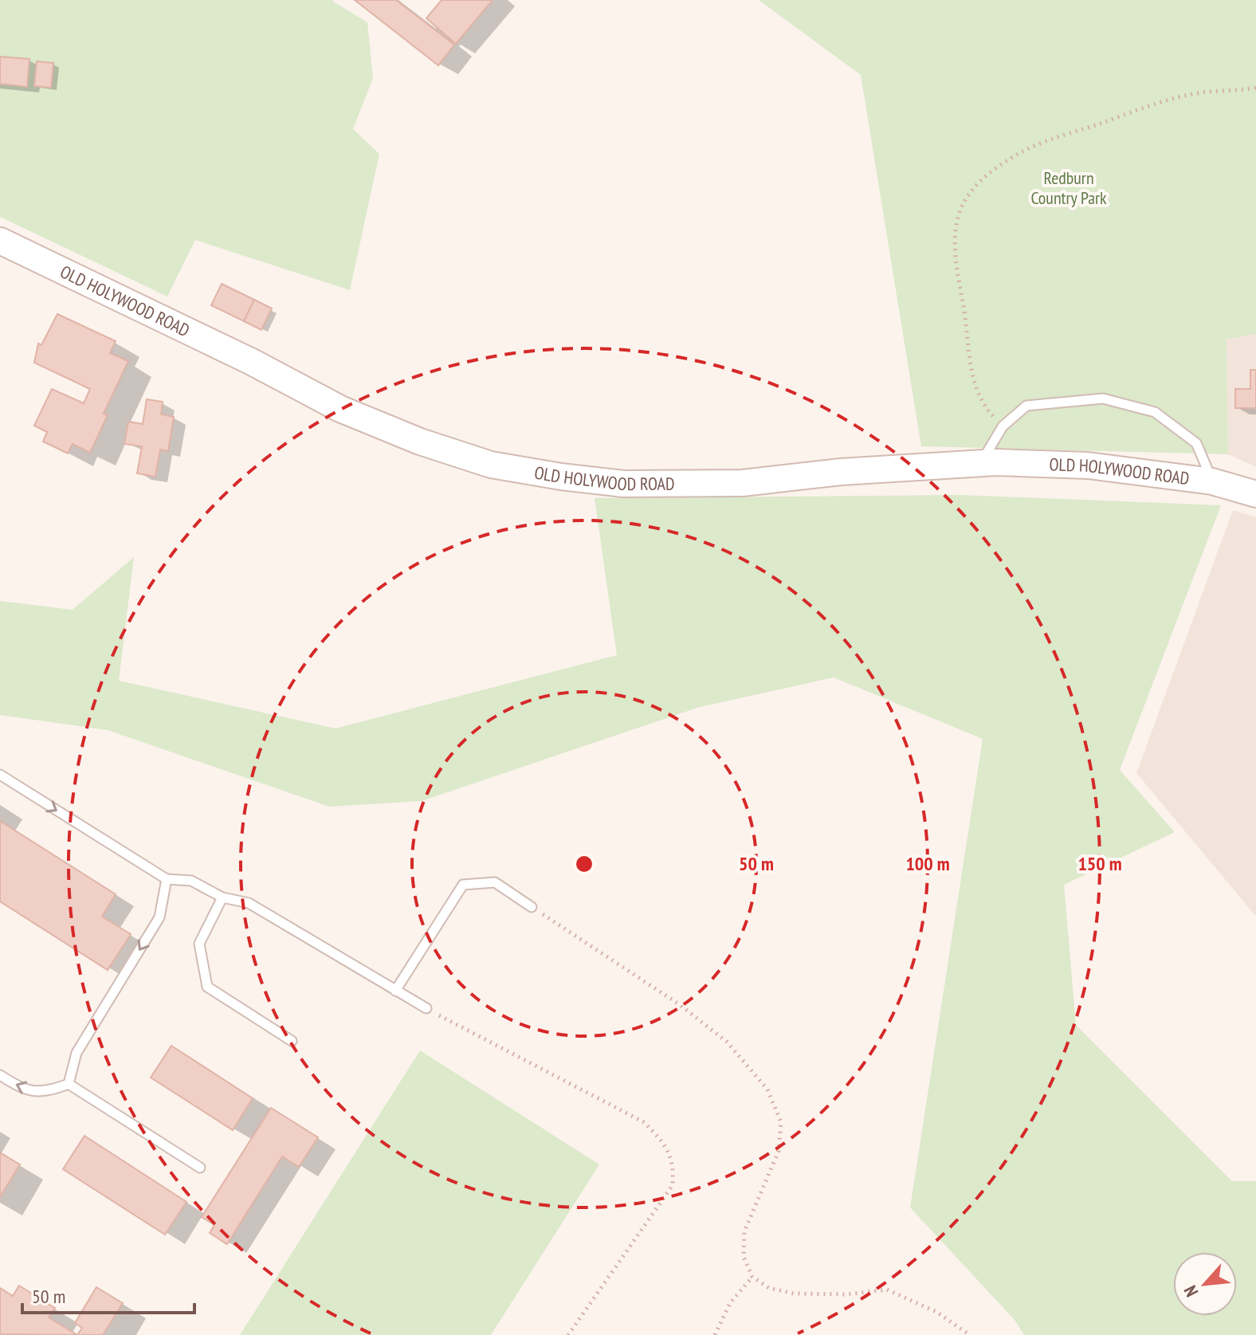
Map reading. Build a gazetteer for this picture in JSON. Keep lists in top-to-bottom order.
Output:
{
  "streets": {
    "street": ["OLD HOLYWOOD ROAD"]
  },
  "parks": ["Redburn Country Park"],
  "scale_bar": "50 m",
  "north": "bottom left",
  "rings": ["50 m", "100 m", "150 m"]
}
